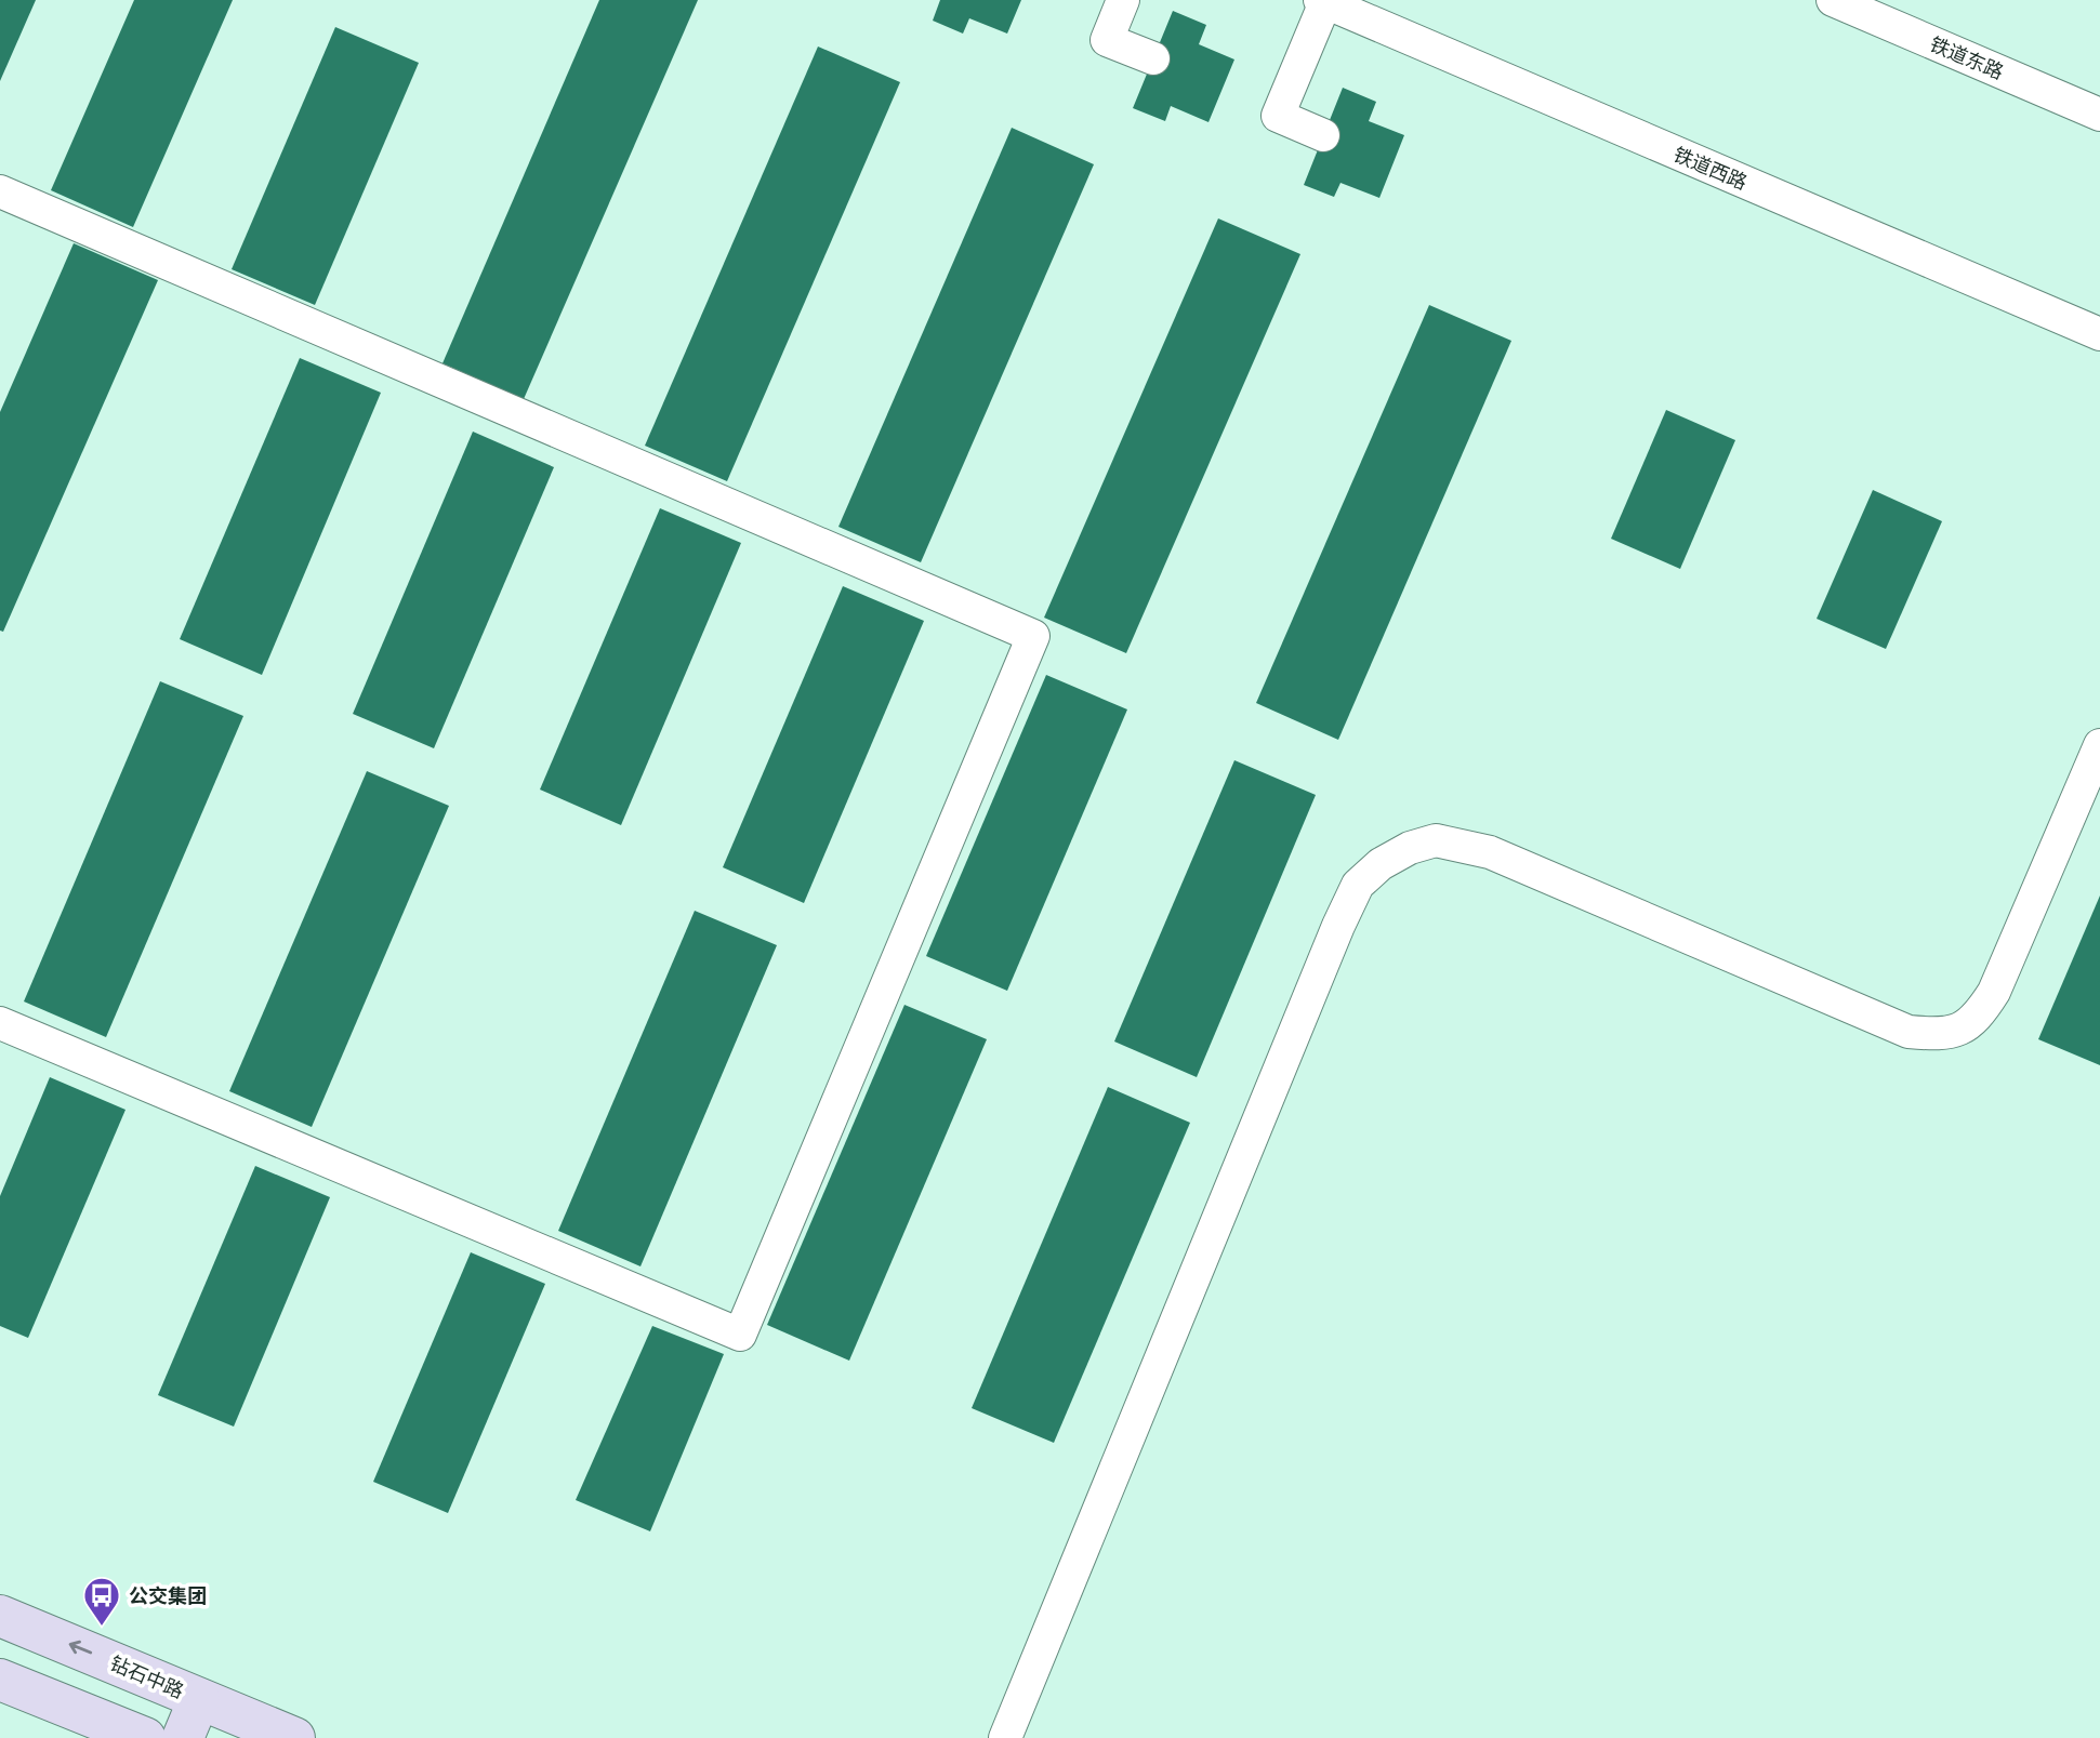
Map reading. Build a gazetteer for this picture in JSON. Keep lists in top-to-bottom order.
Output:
{
  "streets": {
    "main road": ["钻石中路"],
    "street": ["铁道东路", "铁道西路"]
  },
  "places": {
    "bus stop": ["公交集团"]
  }
}
